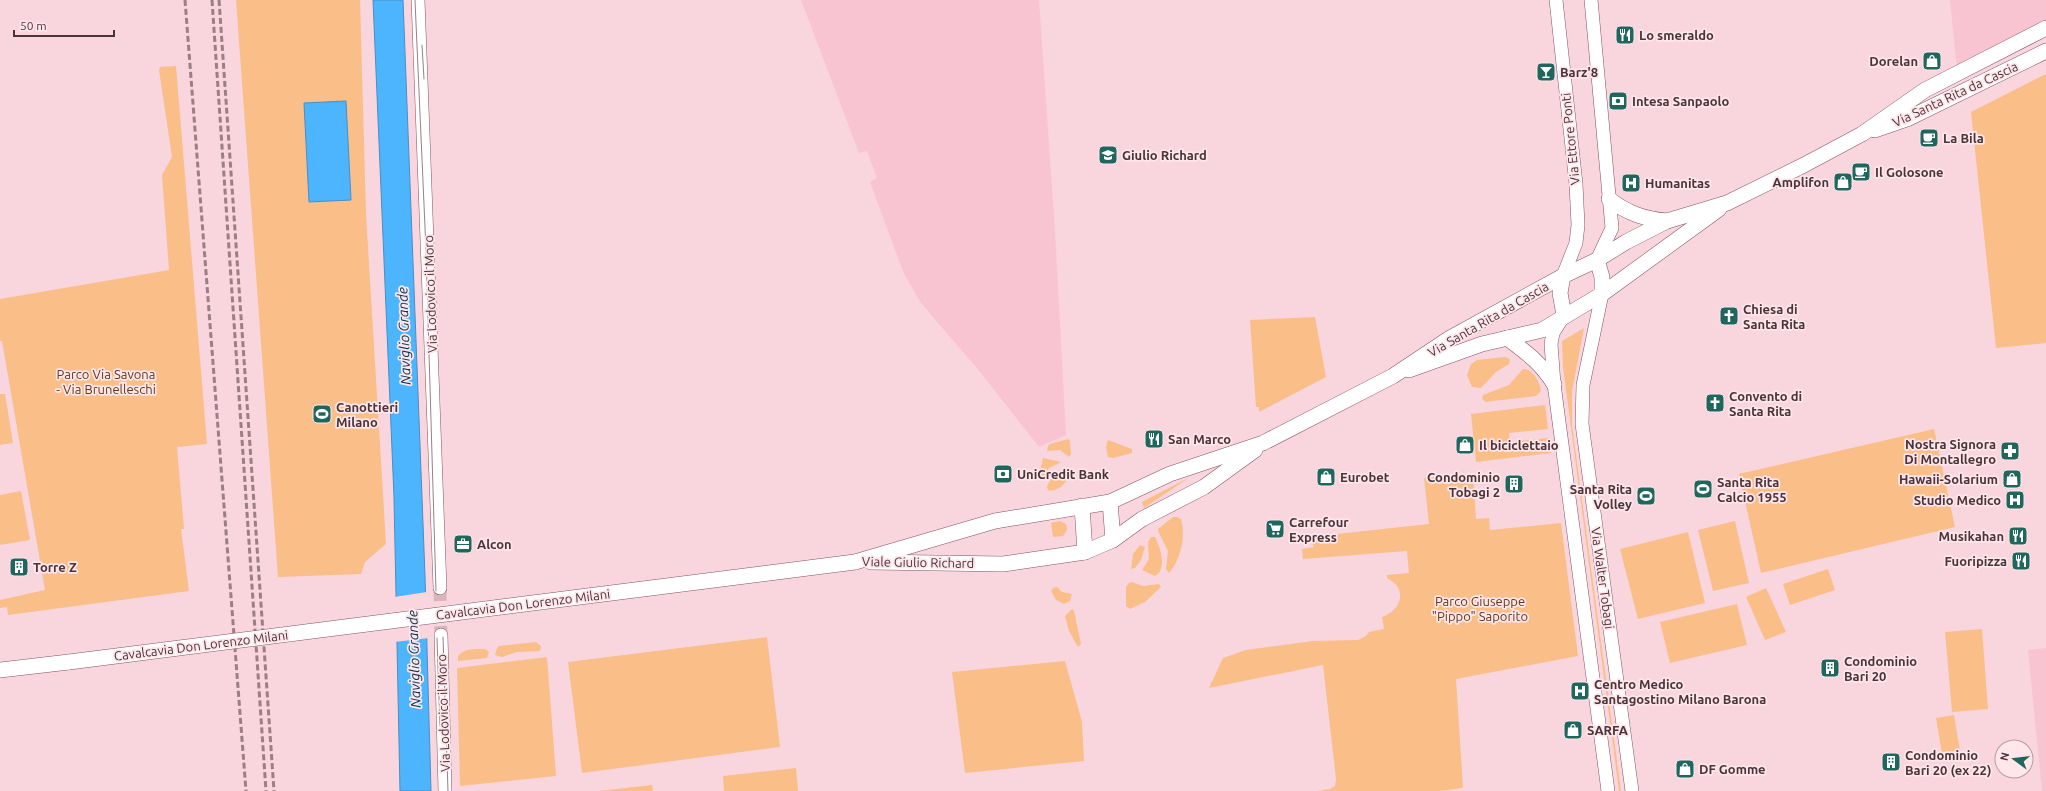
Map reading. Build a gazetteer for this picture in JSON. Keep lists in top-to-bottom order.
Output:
{
  "streets": {
    "main road": [
      "Via Santa Rita da Cascia",
      "Viale Giulio Richard",
      "Via Walter Tobagi",
      "Cavalcavia Don Lorenzo Milani"
    ],
    "street": ["Via Ettore Ponti", "Via Lodovico il Moro"]
  },
  "crossings": [
    ["Via Santa Rita da Cascia", "Via Ettore Ponti"],
    ["Via Santa Rita da Cascia", "Viale Giulio Richard"],
    ["Via Santa Rita da Cascia", "Via Walter Tobagi"],
    ["Viale Giulio Richard", "Cavalcavia Don Lorenzo Milani"]
  ],
  "water": ["Naviglio Grande"],
  "parks": ["Parco Via Savona - Via Brunelleschi", "Parco Giuseppe \"Pippo\" Saporito"],
  "places": {
    "restaurant": [
      "Lo smeraldo",
      "San Marco",
      "Musikahan",
      "Fuoripizza"
    ],
    "shop": [
      "Dorelan",
      "Amplifon",
      "Il biciclettaio",
      "Eurobet",
      "Hawaii-Solarium",
      "SARFA",
      "DF Gomme"
    ],
    "bar": ["Barz'8"],
    "bank": ["Intesa Sanpaolo", "UniCredit Bank"],
    "cafe": ["La Bila", "Il Golosone"],
    "school or university": ["Giulio Richard"],
    "hospital": ["Humanitas", "Studio Medico", "Centro Medico Santagostino Milano Barona"],
    "church": ["Chiesa di Santa Rita", "Convento di Santa Rita"],
    "sports": ["Canottieri Milano", "Santa Rita Calcio 1955", "Santa Rita Volley"],
    "pharmacy": ["Nostra Signora Di Montallegro"],
    "building": [
      "Condominio Tobagi 2",
      "Torre Z",
      "Condominio Bari 20",
      "Condominio Bari 20 (ex 22)"
    ],
    "supermarket": ["Carrefour Express"],
    "office": ["Alcon"]
  },
  "scale_bar": "50 m",
  "north": "left"
}
